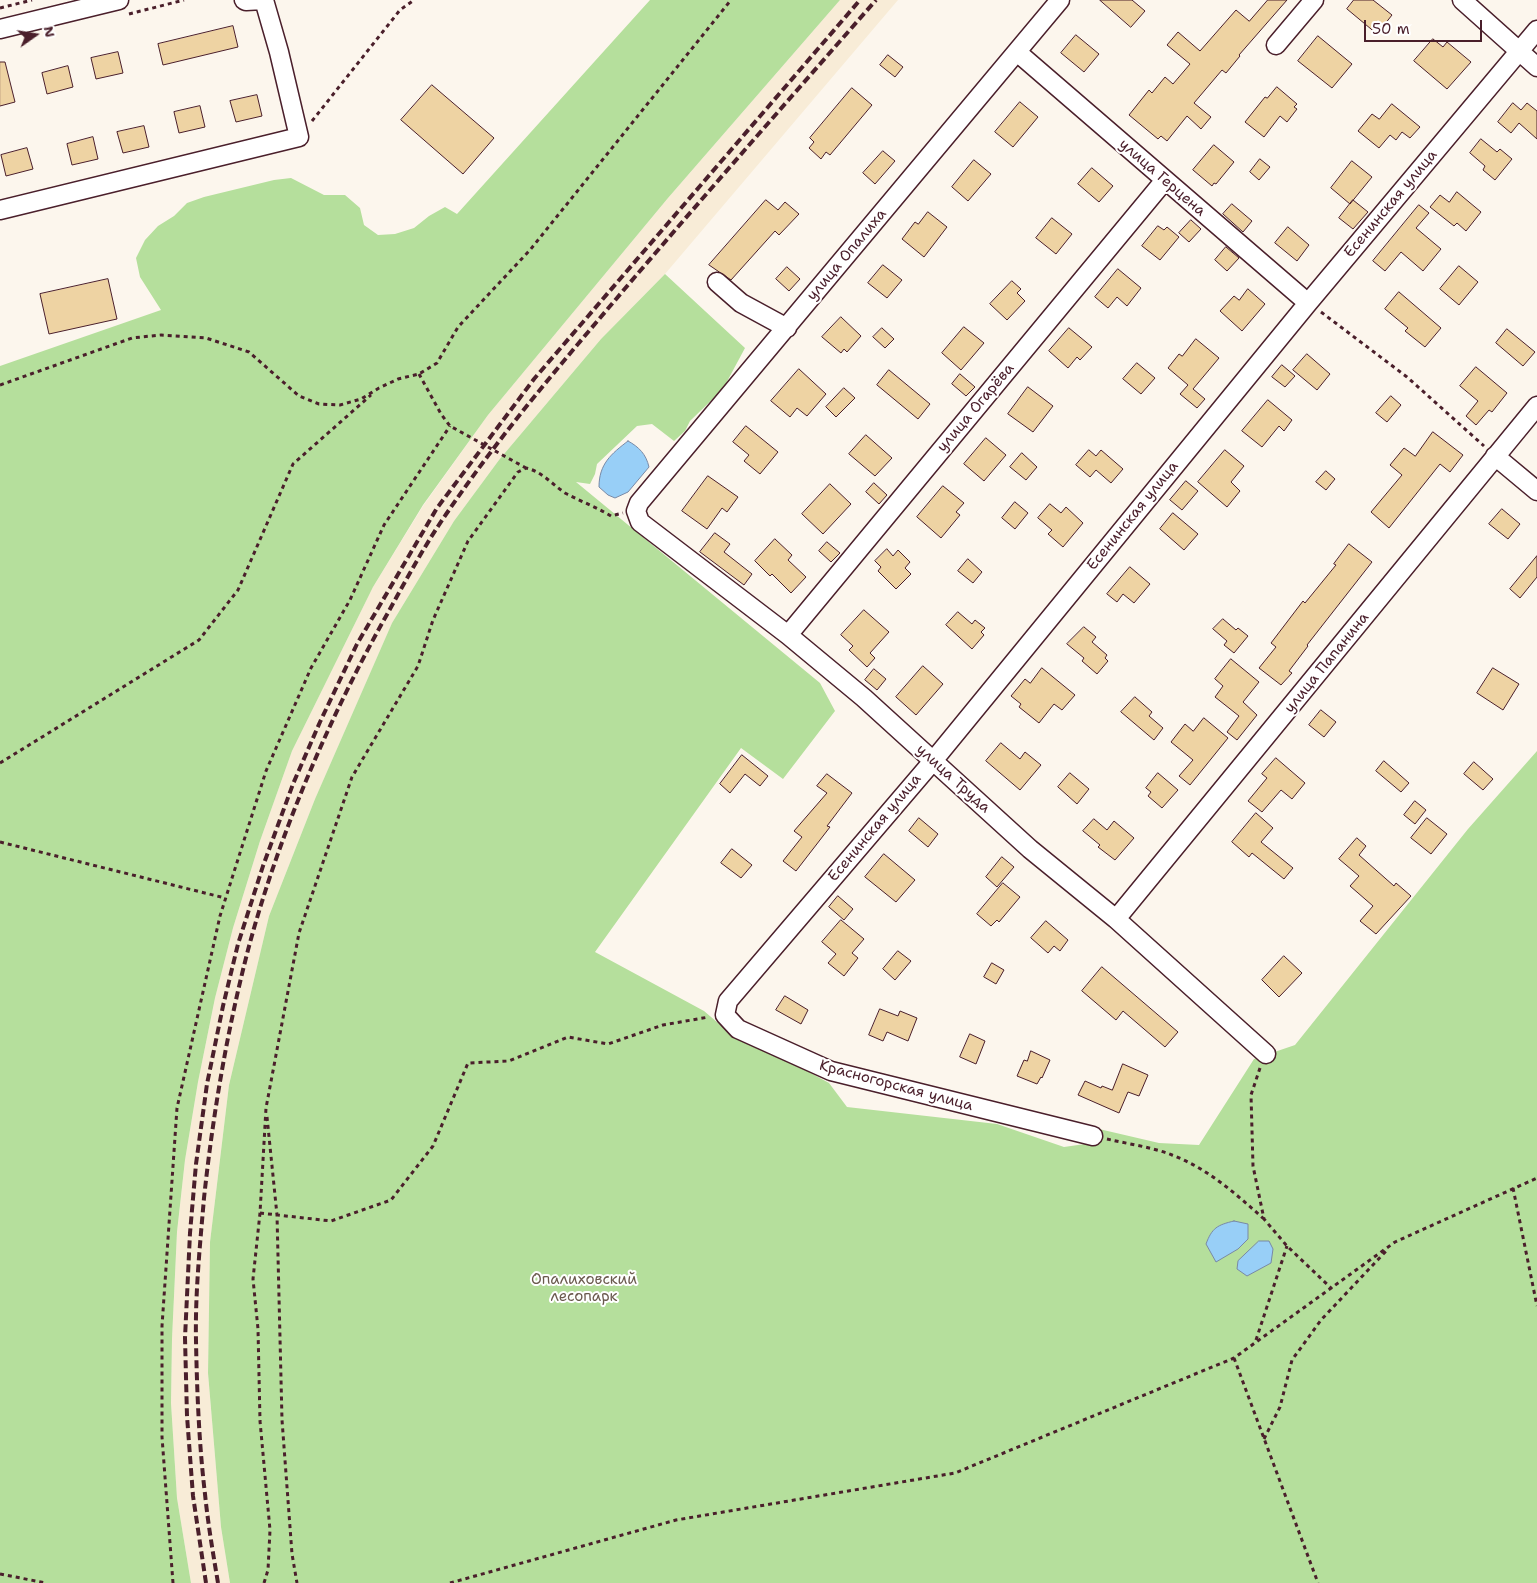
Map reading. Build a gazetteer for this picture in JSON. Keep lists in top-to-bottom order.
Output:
{
  "streets": {
    "street": [
      "улица Герцена",
      "Есенинская улица",
      "улица Опалиха",
      "улица Огарёва",
      "улица Папанина",
      "улица Труда",
      "Красногорская улица"
    ]
  },
  "crossings": [
    ["улица Герцена", "Есенинская улица"],
    ["улица Герцена", "улица Опалиха"],
    ["улица Герцена", "улица Огарёва"],
    ["Есенинская улица", "улица Труда"],
    ["Есенинская улица", "Красногорская улица"],
    ["улица Опалиха", "улица Труда"],
    ["улица Огарёва", "улица Труда"],
    ["улица Папанина", "улица Труда"]
  ],
  "parks": ["Опалиховский лесопарк"],
  "scale_bar": "50 m",
  "north": "right"
}
